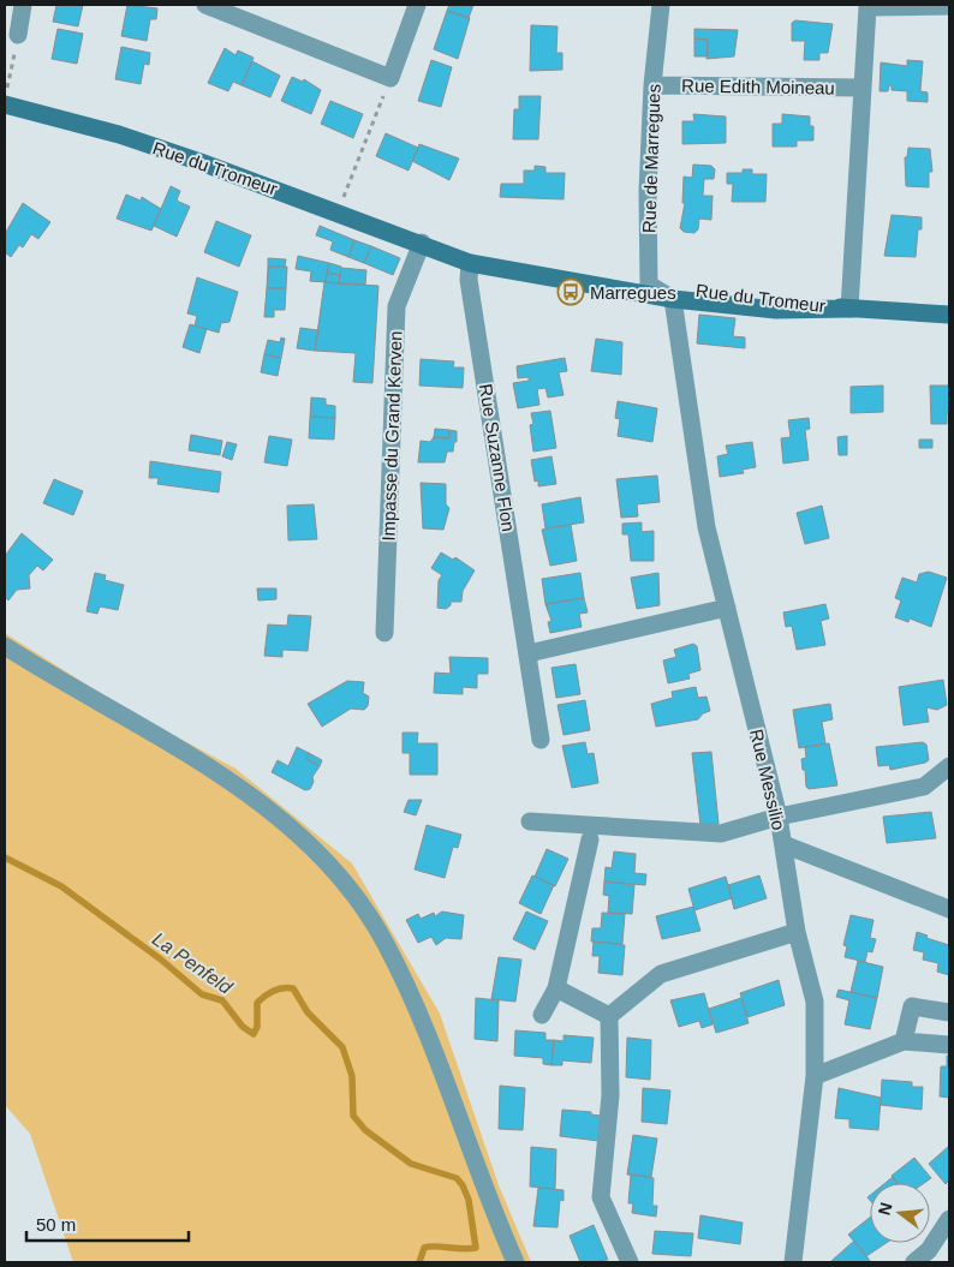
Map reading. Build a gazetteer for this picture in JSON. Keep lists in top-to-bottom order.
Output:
{
  "streets": {
    "main road": ["Rue du Tromeur"],
    "street": [
      "Rue Edith Moineau",
      "Rue de Marregues",
      "Impasse du Grand Kerven",
      "Rue Suzanne Flon",
      "Rue Messilio"
    ]
  },
  "crossings": [
    ["Rue Edith Moineau", "Rue de Marregues"],
    ["Rue de Marregues", "Rue du Tromeur"],
    ["Rue du Tromeur", "Impasse du Grand Kerven"],
    ["Rue du Tromeur", "Rue Suzanne Flon"],
    ["Rue du Tromeur", "Rue Messilio"]
  ],
  "water": ["La Penfeld"],
  "places": {
    "bus stop": ["Marregues"]
  },
  "scale_bar": "50 m",
  "north": "left"
}
